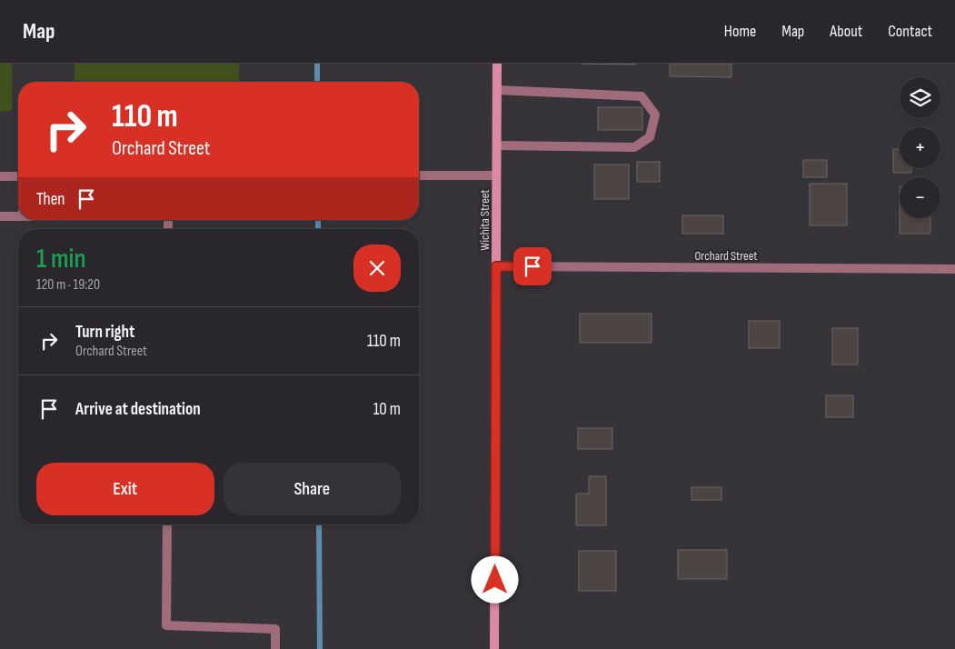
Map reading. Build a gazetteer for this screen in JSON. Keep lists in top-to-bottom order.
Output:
{
  "streets": {
    "main road": ["Wichita Street"],
    "street": ["Orchard Street"]
  },
  "crossings": [
    ["Wichita Street", "Orchard Street"]
  ],
  "page": {
    "header": "Map",
    "nav": [
      "Home",
      "Map",
      "About",
      "Contact"
    ],
    "map_buttons": ["+", "−"],
    "turn": ["110 m", "Orchard Street"],
    "then": "Then",
    "heading": ["1 min", "120 m · 19:20"],
    "list": [
      {
        "name": "Turn right",
        "note": "Orchard Street",
        "value": "110 m"
      },
      {
        "name": "Arrive at destination",
        "value": "10 m"
      }
    ],
    "buttons": ["Exit", "Share"]
  }
}
